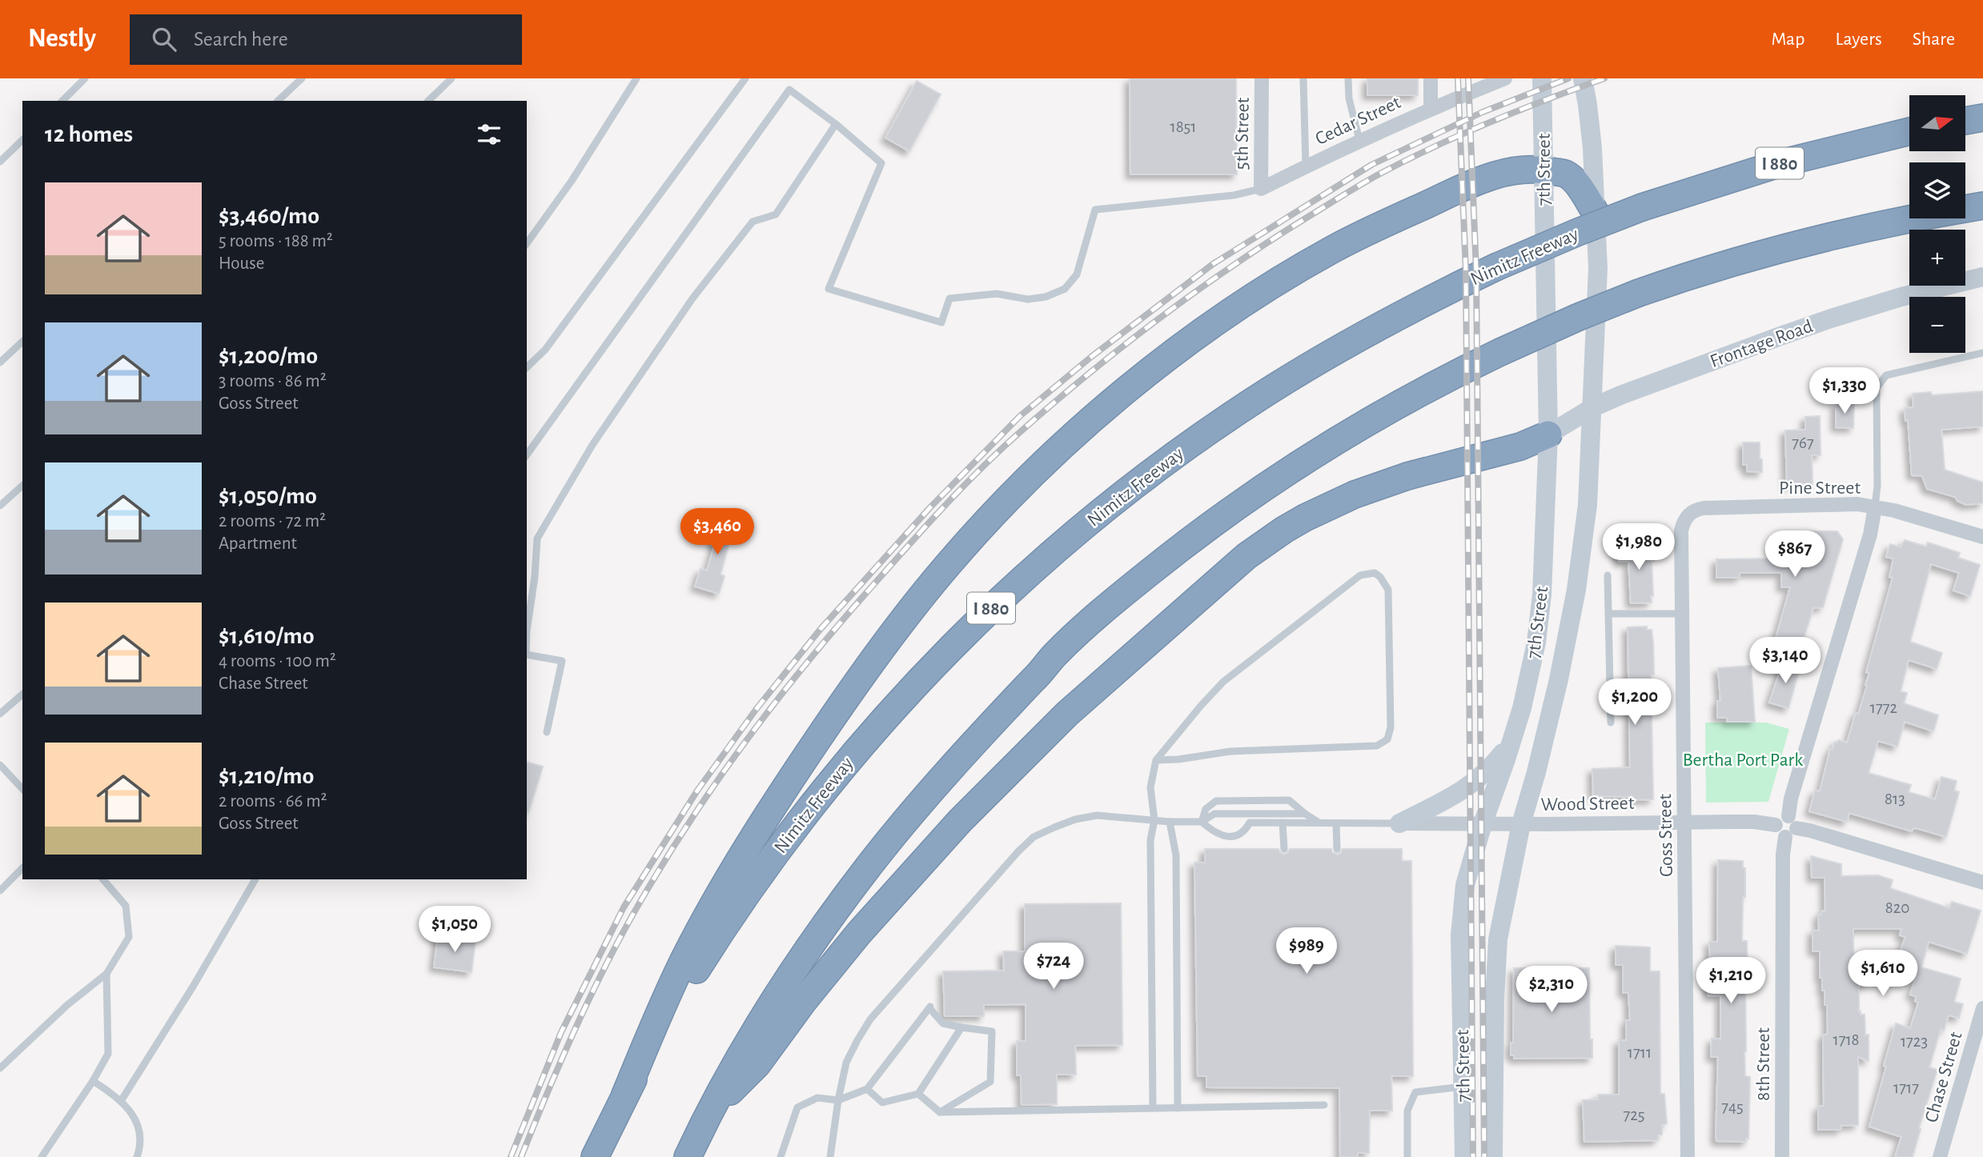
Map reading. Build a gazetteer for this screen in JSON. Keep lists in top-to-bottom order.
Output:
{
  "streets": {
    "highway": ["I 880", "Nimitz Freeway"],
    "main road": ["7th Street", "Frontage Road"],
    "street": [
      "Cedar Street",
      "5th Street",
      "Pine Street",
      "Wood Street",
      "Goss Street",
      "8th Street",
      "Chase Street"
    ]
  },
  "crossings": [
    ["Cedar Street", "5th Street"],
    ["7th Street", "Frontage Road"],
    ["7th Street", "Wood Street"],
    ["Pine Street", "Goss Street"],
    ["Pine Street", "8th Street"],
    ["Wood Street", "Goss Street"],
    ["Wood Street", "8th Street"]
  ],
  "parks": ["Bertha Port Park"],
  "house_numbers": [
    "1851",
    "767",
    "1772",
    "813",
    "820",
    "1718",
    "1723",
    "1711",
    "1717",
    "745",
    "725"
  ],
  "north": "right",
  "page": {
    "header": "Nestly",
    "search": "Search here",
    "nav": ["Map", "Layers", "Share"],
    "map_buttons": ["+", "−"],
    "heading": "12 homes",
    "list": [
      {
        "name": "$3,460/mo",
        "note": "5 rooms · 188 m² · House"
      },
      {
        "name": "$1,200/mo",
        "note": "3 rooms · 86 m² · Goss Street"
      },
      {
        "name": "$1,050/mo",
        "note": "2 rooms · 72 m² · Apartment"
      },
      {
        "name": "$1,610/mo",
        "note": "4 rooms · 100 m² · Chase Street"
      },
      {
        "name": "$1,210/mo",
        "note": "2 rooms · 66 m² · Goss Street"
      }
    ],
    "price": [
      "$1,330",
      "$3,460",
      "$1,980",
      "$867",
      "$3,140",
      "$1,200",
      "$1,050",
      "$989",
      "$724",
      "$1,610",
      "$1,210",
      "$2,310"
    ]
  }
}
